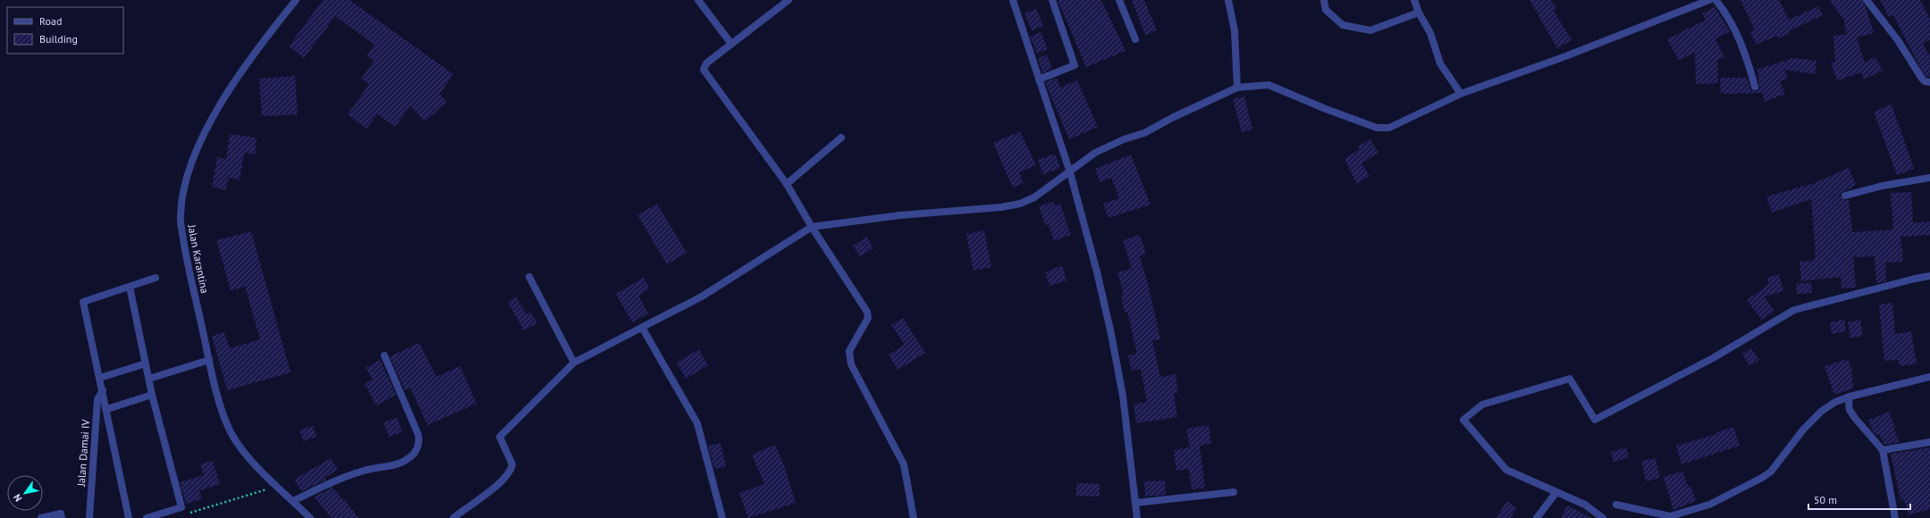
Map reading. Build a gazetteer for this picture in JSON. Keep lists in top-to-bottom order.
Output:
{
  "streets": {
    "street": ["Jalan Karantina", "Jalan Damai IV"]
  },
  "legend": ["Road", "Building"],
  "scale_bar": "50 m",
  "north": "bottom left"
}
